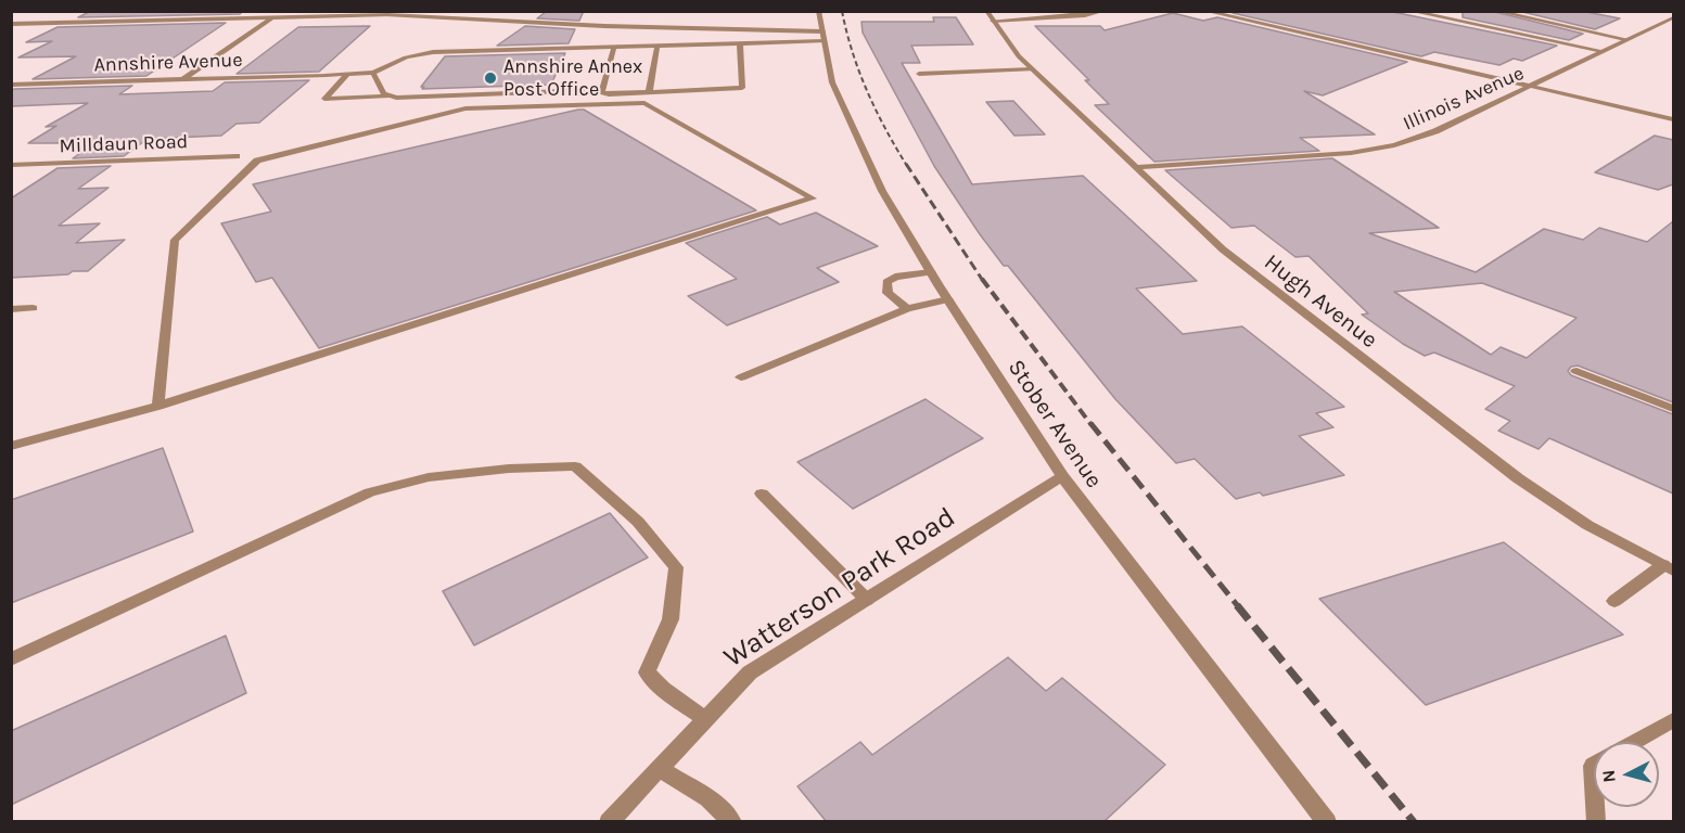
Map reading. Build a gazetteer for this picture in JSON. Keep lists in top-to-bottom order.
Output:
{
  "streets": {
    "street": [
      "Annshire Avenue",
      "Illinois Avenue",
      "Milldaun Road",
      "Hugh Avenue",
      "Stober Avenue",
      "Watterson Park Road"
    ]
  },
  "crossings": [
    ["Illinois Avenue", "Hugh Avenue"],
    ["Stober Avenue", "Watterson Park Road"]
  ],
  "places": ["Annshire Annex Post Office"],
  "north": "left"
}
